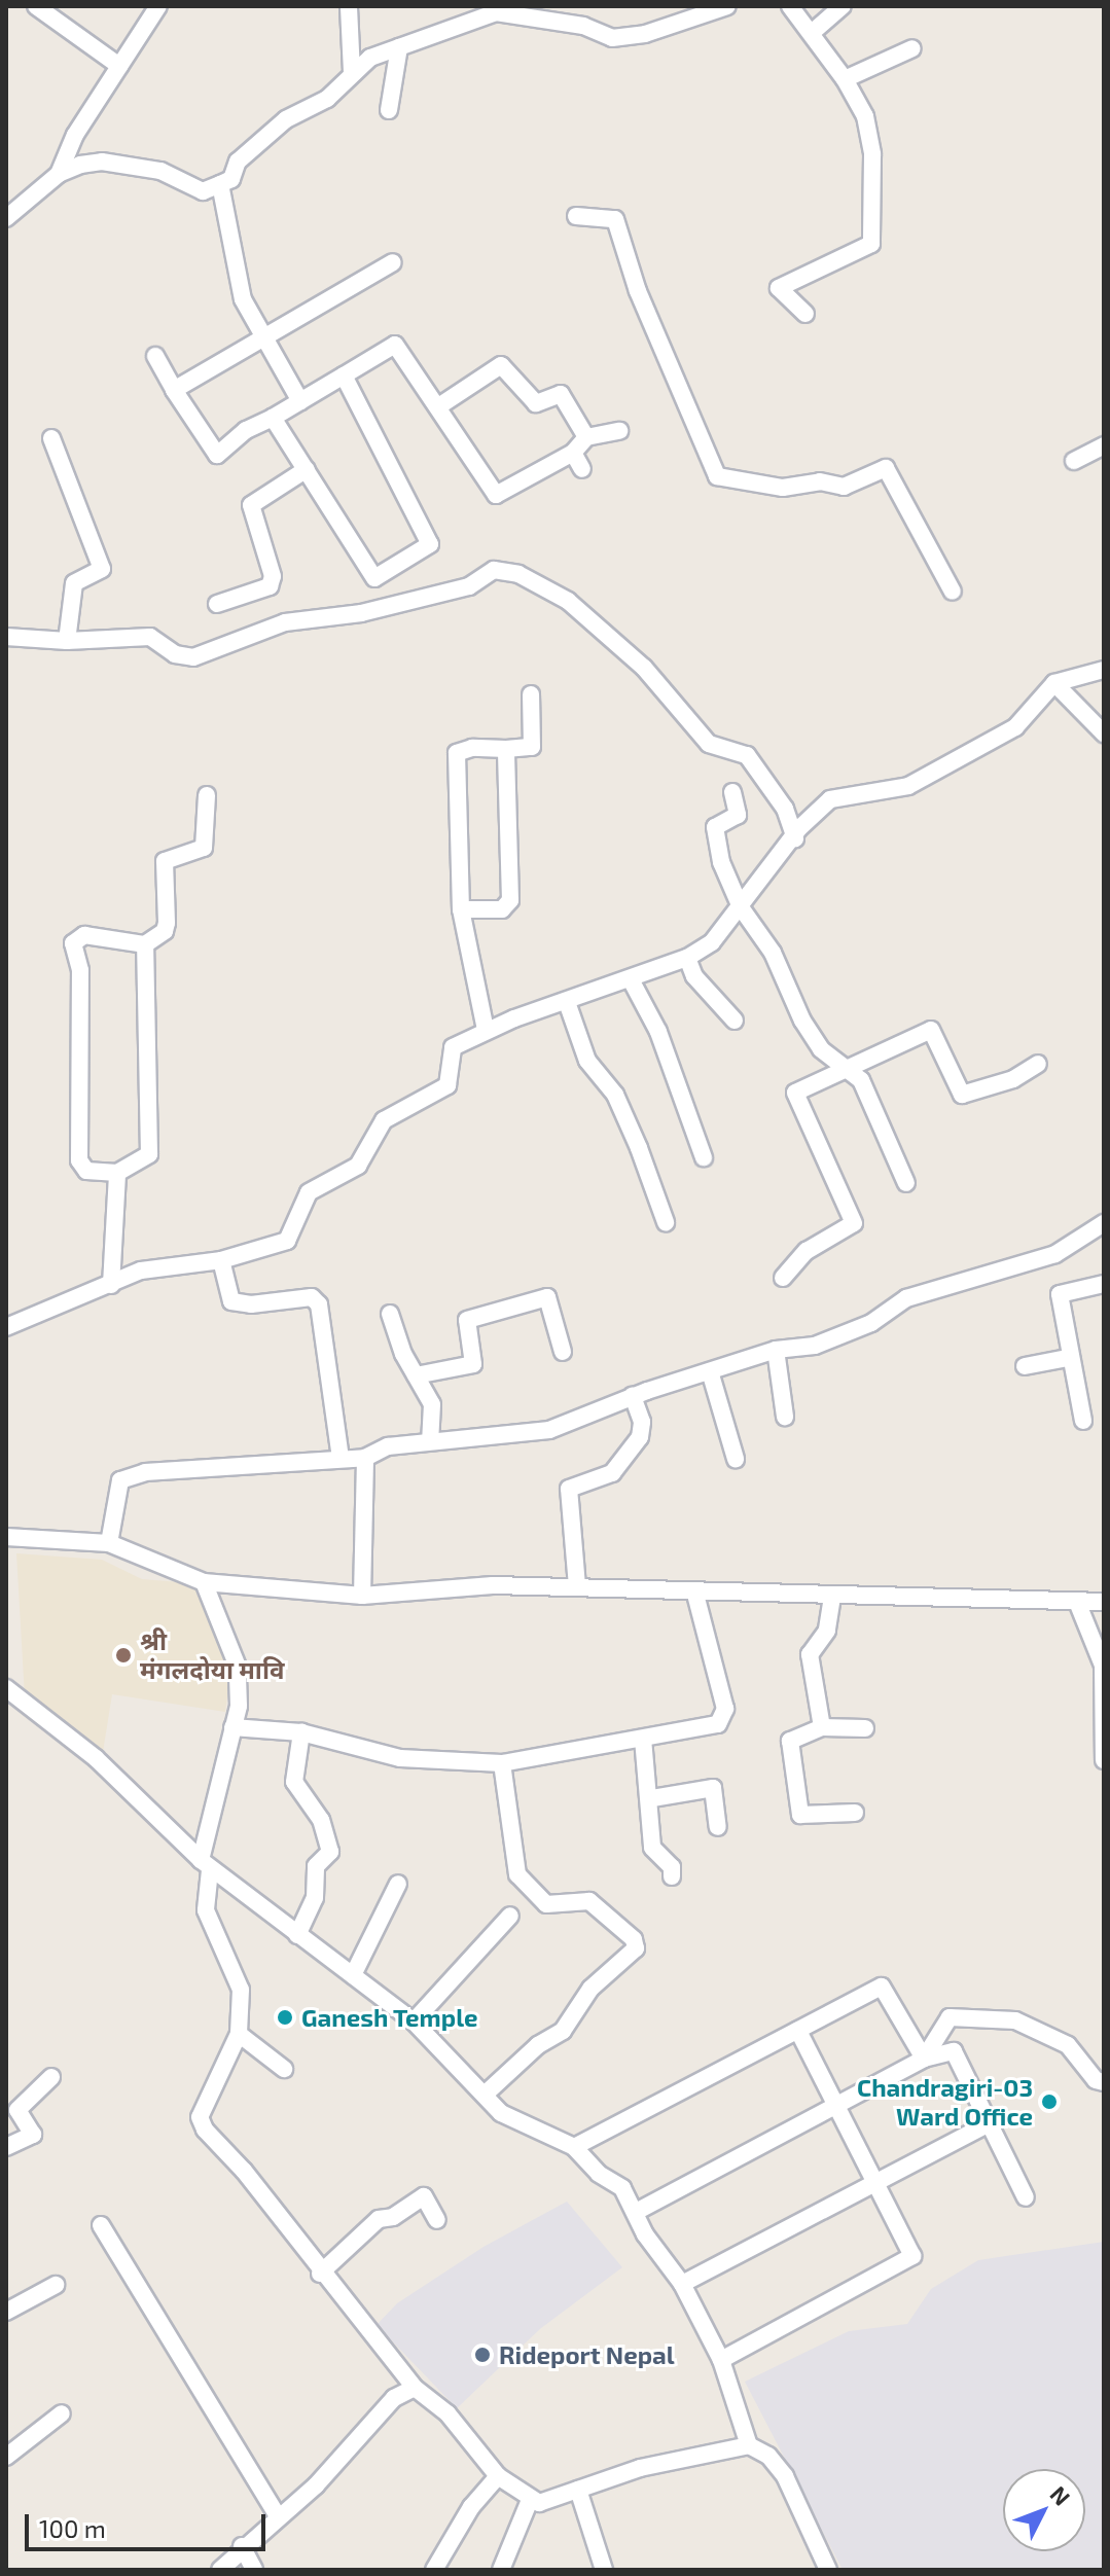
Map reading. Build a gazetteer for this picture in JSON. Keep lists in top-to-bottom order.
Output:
{
  "places": [
    "श्री मंगलदोया मावि",
    "Ganesh Temple",
    "Chandragiri-03 Ward Office",
    "Rideport Nepal"
  ],
  "scale_bar": "100 m",
  "north": "top right"
}
